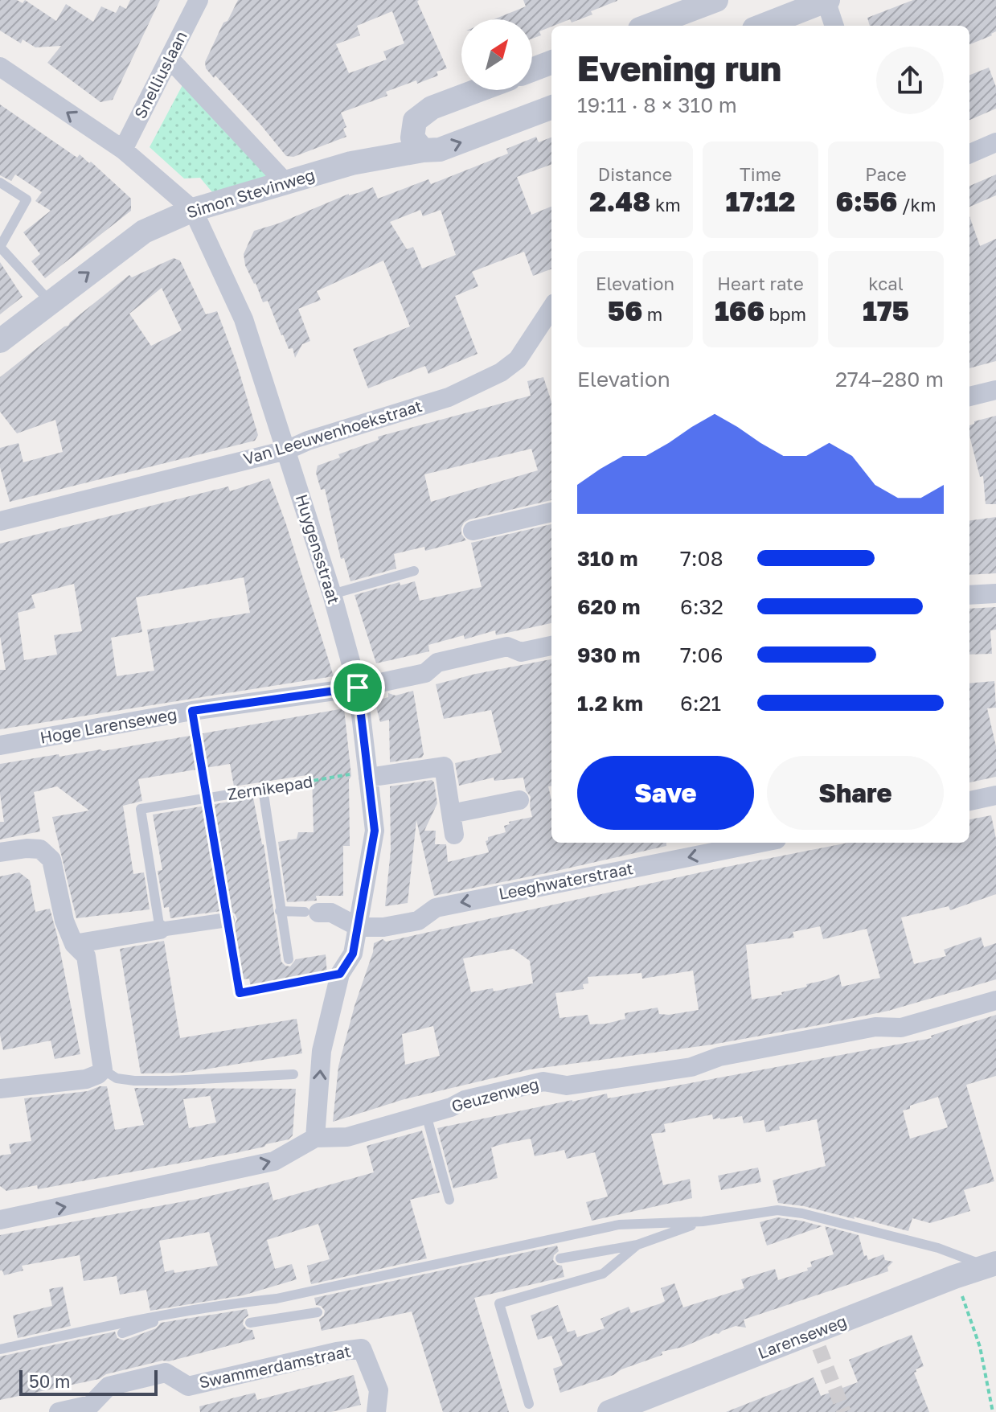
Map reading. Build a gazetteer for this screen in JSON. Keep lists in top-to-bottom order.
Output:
{
  "streets": {
    "street": [
      "Snelliuslaan",
      "Simon Stevinweg",
      "Van Leeuwenhoekstraat",
      "Huygensstraat",
      "Hoge Larenseweg",
      "Leeghwaterstraat",
      "Geuzenweg",
      "Larenseweg",
      "Swammerdamstraat"
    ],
    "lane": ["Zernikepad"]
  },
  "crossings": [
    ["Snelliuslaan", "Huygensstraat"],
    ["Simon Stevinweg", "Huygensstraat"],
    ["Van Leeuwenhoekstraat", "Huygensstraat"],
    ["Huygensstraat", "Hoge Larenseweg"],
    ["Huygensstraat", "Zernikepad"],
    ["Huygensstraat", "Leeghwaterstraat"],
    ["Huygensstraat", "Geuzenweg"]
  ],
  "one_way": ["Simon Stevinweg", "Leeghwaterstraat"],
  "scale_bar": "50 m",
  "north": "top right",
  "page": {
    "heading": ["Evening run", "19:11 · 8 × 310 m"],
    "stats": [
      ["Distance", "2.48 km"],
      ["Time", "17:12"],
      ["Pace", "6:56 /km"],
      ["Elevation", "56 m"],
      ["Heart rate", "166 bpm"],
      ["kcal", "175"]
    ],
    "chart": ["Elevation", "274–280 m"],
    "list": [
      {
        "name": "310 m",
        "note": "7:08"
      },
      {
        "name": "620 m",
        "note": "6:32"
      },
      {
        "name": "930 m",
        "note": "7:06"
      },
      {
        "name": "1.2 km",
        "note": "6:21"
      }
    ],
    "buttons": ["Save", "Share"],
    "scale": "50 m"
  }
}
